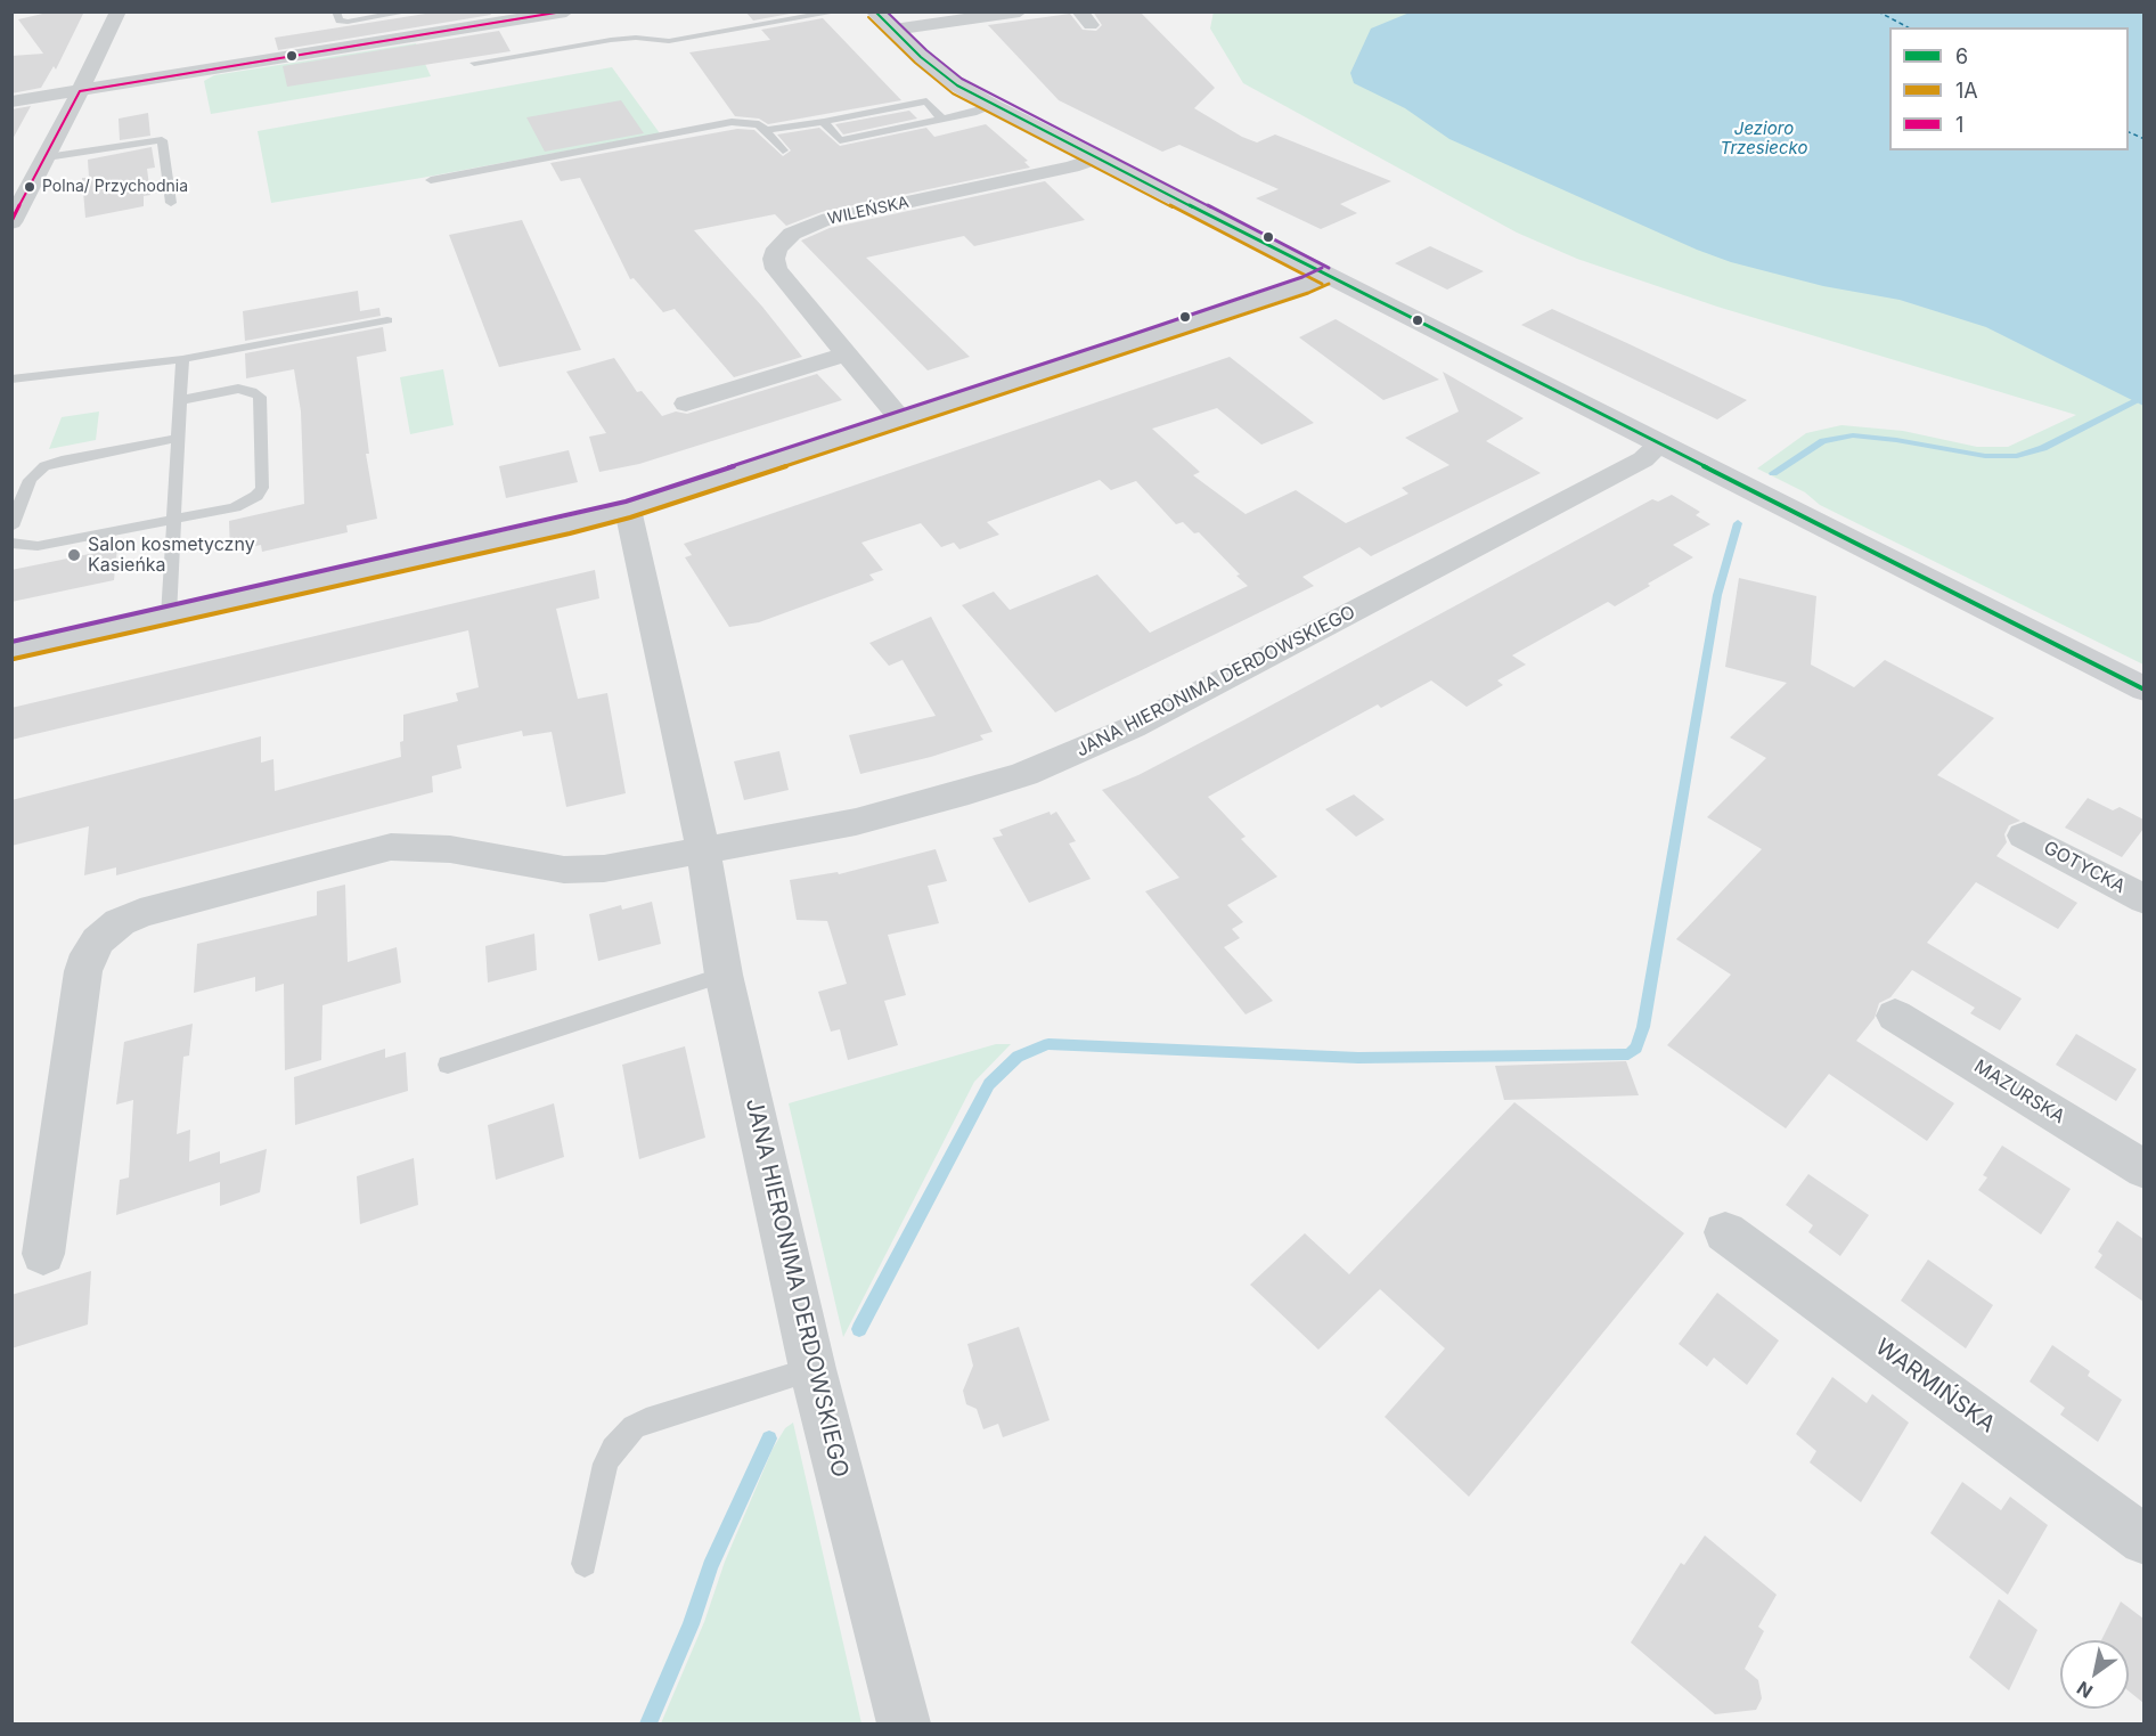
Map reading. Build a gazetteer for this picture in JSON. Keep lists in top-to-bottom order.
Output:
{
  "streets": {
    "street": [
      "WILEŃSKA",
      "JANA HIERONIMA DERDOWSKIEGO",
      "GOTYCKA",
      "MAZURSKA",
      "WARMIŃSKA"
    ]
  },
  "water": ["Jezioro Trzesiecko"],
  "places": ["Polna/ Przychodnia", "Salon kosmetyczny Kasieńka"],
  "lines": ["transit line 6", "transit line 1", "transit line 1A"],
  "legend": ["6", "1A", "1"],
  "north": "bottom left"
}
